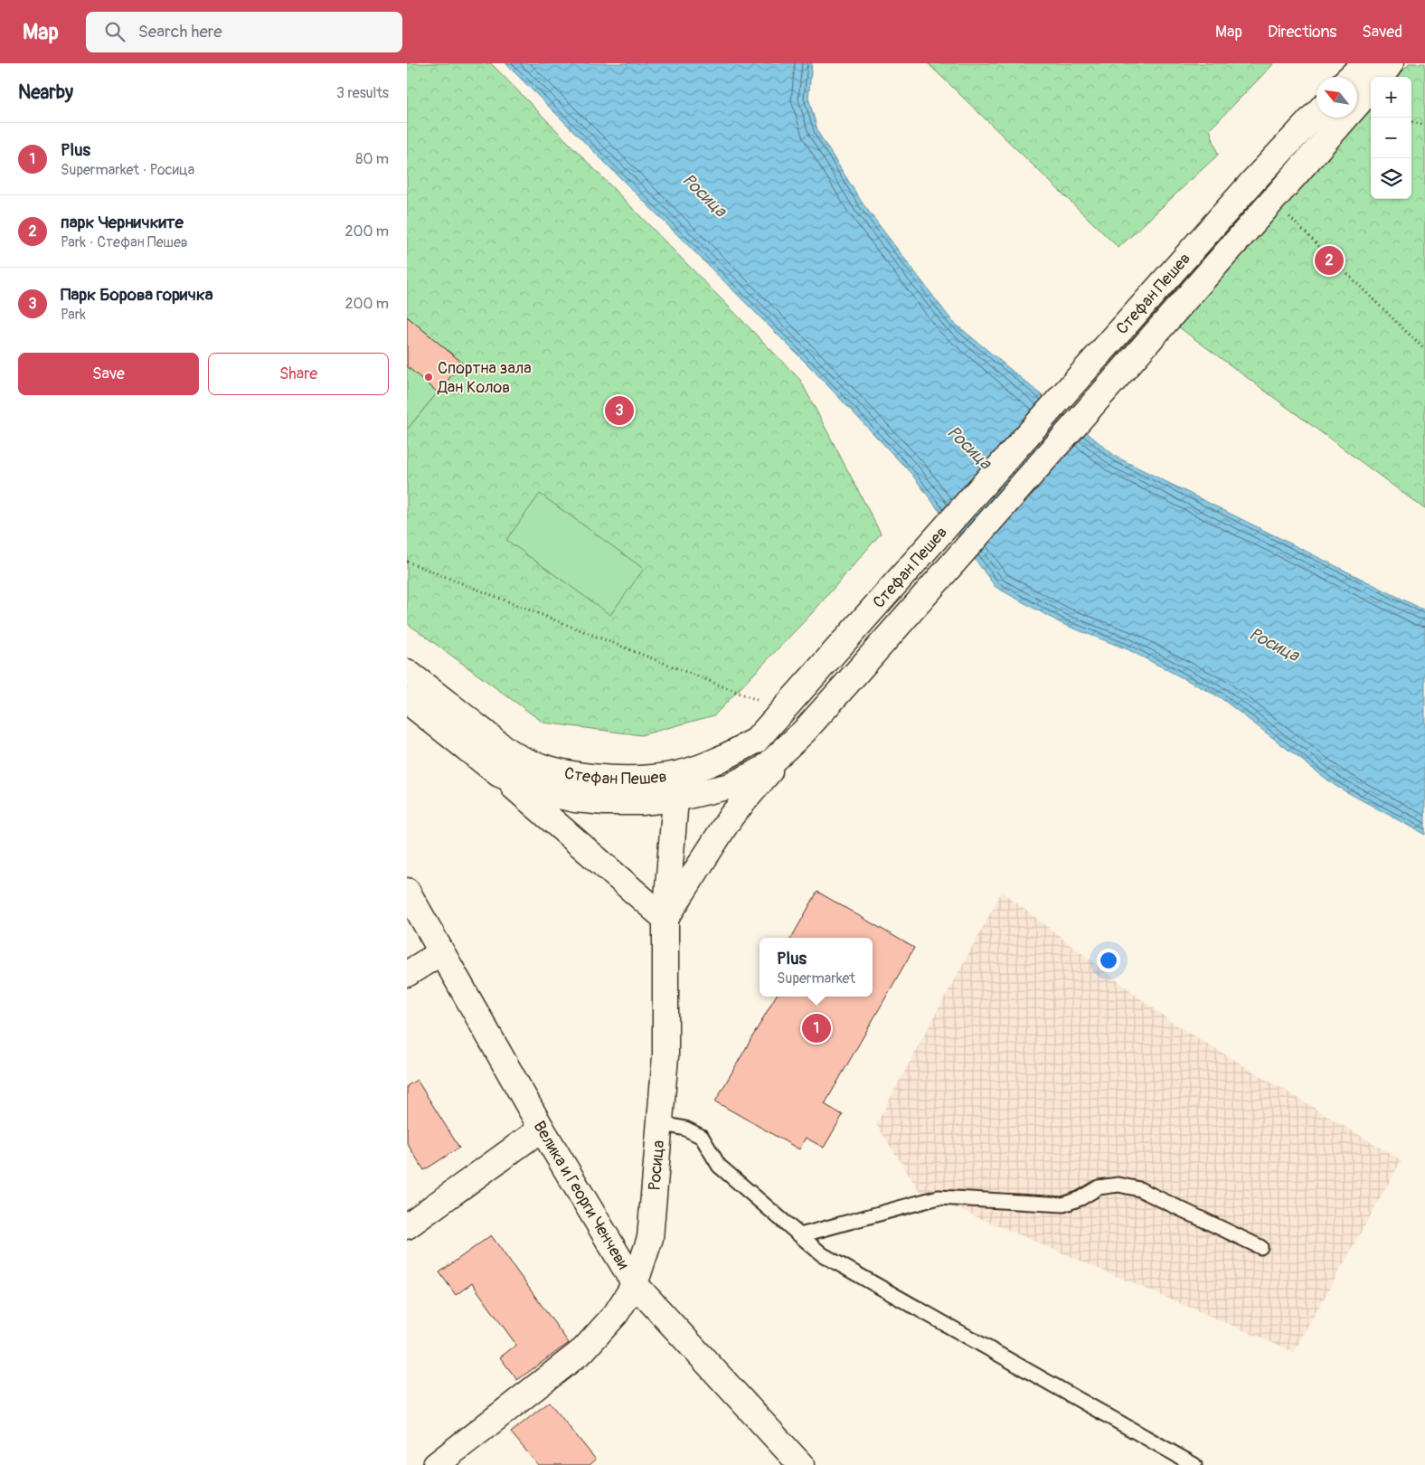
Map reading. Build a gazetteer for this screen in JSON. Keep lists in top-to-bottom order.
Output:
{
  "streets": {
    "street": ["Стефан Пешев", "Росица", "Велика и Георги Ченчеви"]
  },
  "crossings": [
    ["Стефан Пешев", "Росица"],
    ["Росица", "Велика и Георги Ченчеви"]
  ],
  "water": ["Росица"],
  "places": ["Спортна зала Дан Колов"],
  "north": "top left",
  "page": {
    "header": "Map",
    "search": "Search here",
    "nav": ["Map", "Directions", "Saved"],
    "heading": ["Nearby", "3 results"],
    "map_buttons": ["+", "−"],
    "list": [
      {
        "mark": "1",
        "name": "Plus",
        "note": "Supermarket · Росица",
        "value": "80 m"
      },
      {
        "mark": "2",
        "name": "парк Черничките",
        "note": "Park · Стефан Пешев",
        "value": "200 m"
      },
      {
        "mark": "3",
        "name": "Парк Борова горичка",
        "note": "Park",
        "value": "200 m"
      }
    ],
    "pins": ["2", "3", "1"],
    "buttons": ["Save", "Share"],
    "popup": ["Plus", "Supermarket"]
  }
}
